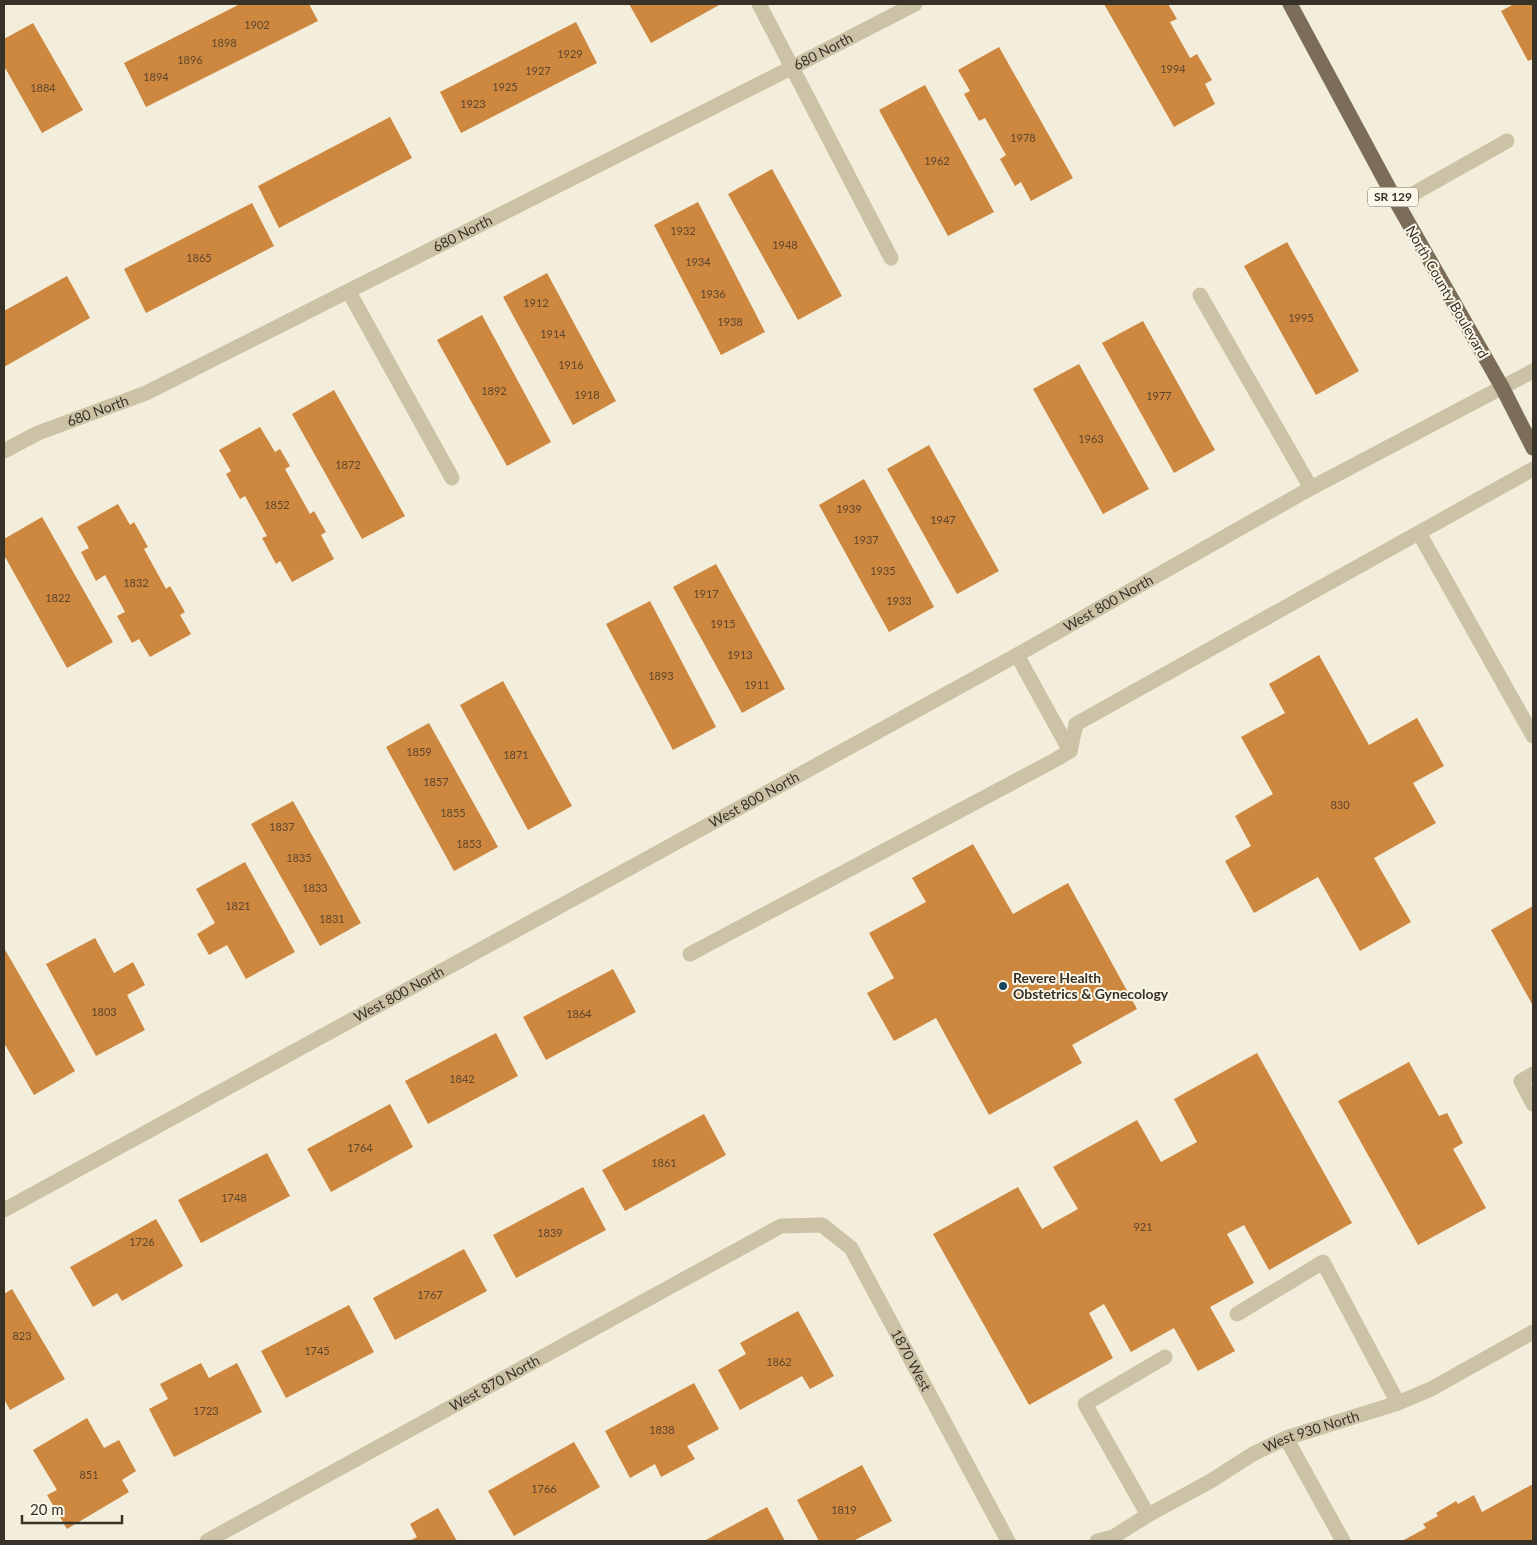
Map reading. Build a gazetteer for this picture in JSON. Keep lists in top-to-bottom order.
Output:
{
  "streets": {
    "main road": ["SR 129", "North County Boulevard"],
    "street": [
      "680 North",
      "West 800 North",
      "1870 West",
      "West 870 North",
      "West 930 North"
    ]
  },
  "crossings": [
    ["North County Boulevard", "West 800 North"],
    ["1870 West", "West 870 North"]
  ],
  "places": ["Revere Health Obstetrics & Gynecology"],
  "house_numbers": [
    "1902",
    "1898",
    "1929",
    "1896",
    "1994",
    "1927",
    "1894",
    "1925",
    "1884",
    "1923",
    "1978",
    "1962",
    "1932",
    "1948",
    "1865",
    "1934",
    "1936",
    "1912",
    "1995",
    "1938",
    "1914",
    "1916",
    "1892",
    "1918",
    "1977",
    "1963",
    "1872",
    "1852",
    "1939",
    "1947",
    "1937",
    "1935",
    "1832",
    "1917",
    "1822",
    "1933",
    "1915",
    "1913",
    "1893",
    "1911",
    "1859",
    "1871",
    "1857",
    "830",
    "1855",
    "1837",
    "1853",
    "1835",
    "1833",
    "1821",
    "1831",
    "1803",
    "1864",
    "1842",
    "1764",
    "1861",
    "1748",
    "921",
    "1839",
    "1726",
    "1767",
    "823",
    "1745",
    "1862",
    "1723",
    "1838",
    "851",
    "1766",
    "1819"
  ],
  "scale_bar": "20 m"
}
